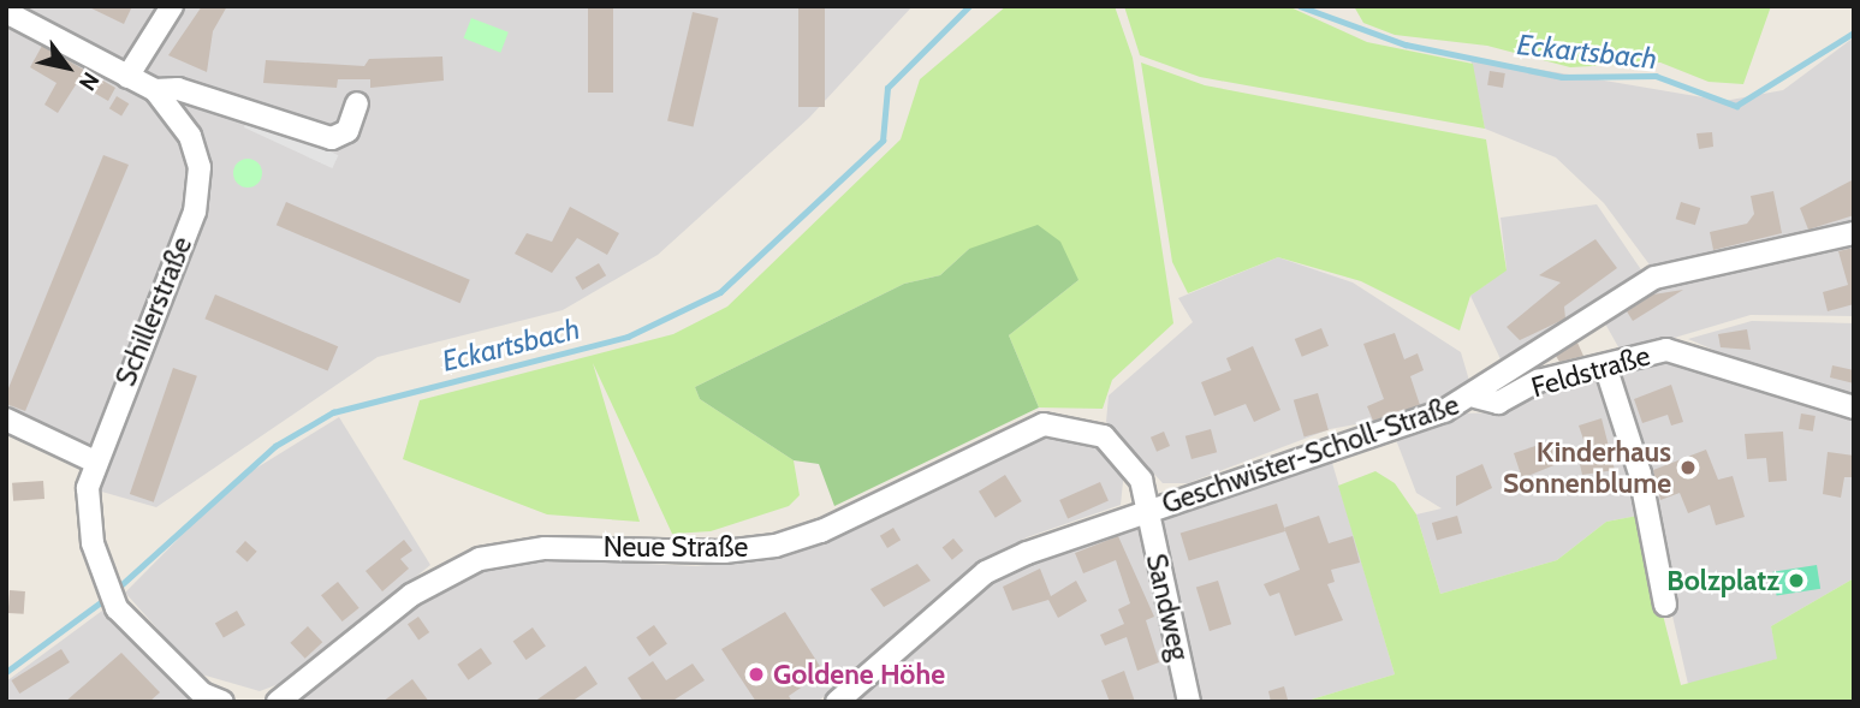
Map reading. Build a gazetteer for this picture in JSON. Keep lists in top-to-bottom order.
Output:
{
  "streets": {
    "street": [
      "Schillerstraße",
      "Feldstraße",
      "Geschwister-Scholl-Straße",
      "Neue Straße",
      "Sandweg"
    ]
  },
  "crossings": [
    ["Feldstraße", "Geschwister-Scholl-Straße"],
    ["Geschwister-Scholl-Straße", "Neue Straße"],
    ["Geschwister-Scholl-Straße", "Sandweg"],
    ["Neue Straße", "Sandweg"]
  ],
  "water": ["Eckartsbach"],
  "places": ["Kinderhaus Sonnenblume", "Bolzplatz", "Goldene Höhe"],
  "north": "bottom right"
}
